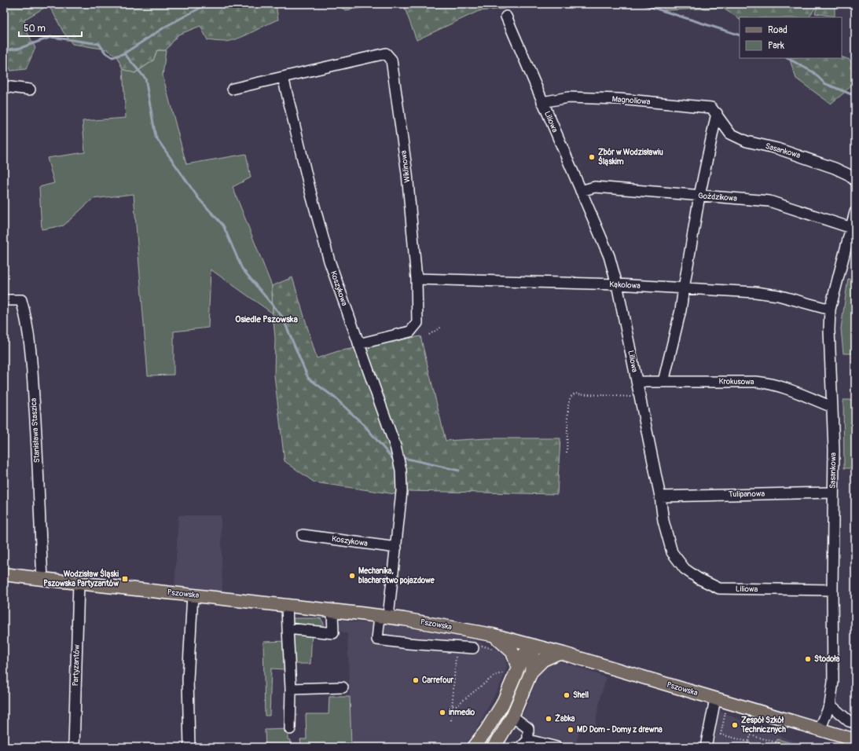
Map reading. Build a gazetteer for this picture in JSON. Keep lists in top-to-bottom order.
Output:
{
  "streets": {
    "main road": ["Pszowska"],
    "street": [
      "Magnoliowa",
      "Liliowa",
      "Sasankowa",
      "Wiklinowa",
      "Goździkowa",
      "Kąkolowa",
      "Koszykowa",
      "Krokusowa",
      "Stanisława Staszica",
      "Tulipanowa",
      "Partyzantów"
    ]
  },
  "crossings": [
    ["Magnoliowa", "Liliowa"],
    ["Magnoliowa", "Sasankowa"],
    ["Liliowa", "Sasankowa"],
    ["Liliowa", "Goździkowa"],
    ["Liliowa", "Kąkolowa"],
    ["Liliowa", "Krokusowa"],
    ["Liliowa", "Tulipanowa"],
    ["Sasankowa", "Goździkowa"],
    ["Sasankowa", "Kąkolowa"],
    ["Sasankowa", "Krokusowa"],
    ["Sasankowa", "Tulipanowa"],
    ["Sasankowa", "Pszowska"],
    ["Wiklinowa", "Kąkolowa"],
    ["Wiklinowa", "Koszykowa"],
    ["Koszykowa", "Pszowska"],
    ["Stanisława Staszica", "Pszowska"],
    ["Pszowska", "Partyzantów"]
  ],
  "districts": ["Osiedle Pszowska"],
  "places": {
    "other": [
      "Zbór w Wodzisławiu Śląskim",
      "Mechanika, blacharstwo pojazdowe",
      "Stodoła",
      "Carrefour",
      "Shell",
      "inmedio",
      "Żabka",
      "Zespół Szkół Technicznych",
      "MD Dom - Domy z drewna"
    ],
    "transit": ["Wodzisław Śląski Pszowska Partyzantów"]
  },
  "legend": ["Road", "Park"],
  "scale_bar": "50 m"
}
